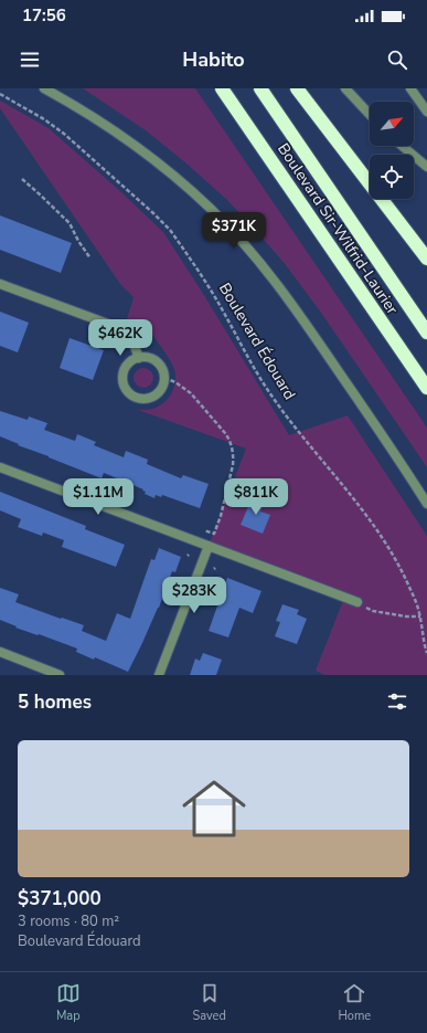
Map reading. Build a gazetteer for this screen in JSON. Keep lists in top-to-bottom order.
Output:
{
  "streets": {
    "highway": ["Boulevard Sir-Wilfrid-Laurier"],
    "path": ["Boulevard Édouard"]
  },
  "north": "top right",
  "page": {
    "status": "17:56",
    "header": "Habito",
    "price": [
      "$371K",
      "$462K",
      "$1.11M",
      "$811K",
      "$283K"
    ],
    "heading": "5 homes",
    "list": [
      {
        "name": "$371,000",
        "note": "3 rooms · 80 m² · Boulevard Édouard"
      }
    ],
    "tabs": ["Map", "Saved", "Home"]
  }
}
